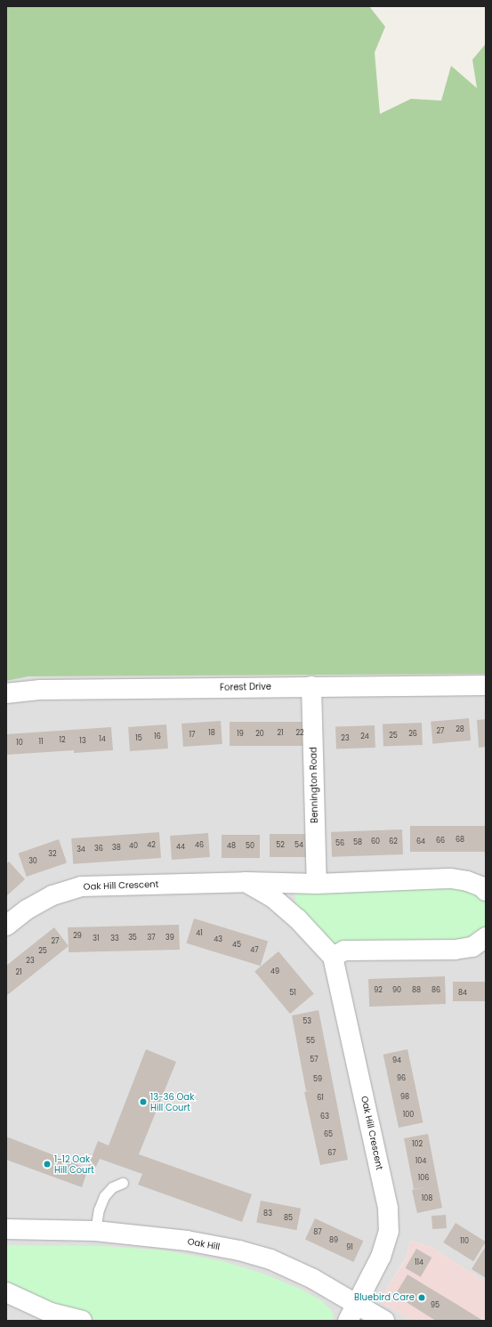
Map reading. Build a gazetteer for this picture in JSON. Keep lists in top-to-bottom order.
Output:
{
  "streets": {
    "street": [
      "Forest Drive",
      "Bennington Road",
      "Oak Hill Crescent",
      "Oak Hill"
    ]
  },
  "crossings": [
    ["Forest Drive", "Bennington Road"],
    ["Bennington Road", "Oak Hill Crescent"],
    ["Oak Hill Crescent", "Oak Hill"]
  ],
  "places": ["13-36 Oak Hill Court", "1-12 Oak Hill Court", "Bluebird Care"],
  "house_numbers": [
    "28",
    "27",
    "18",
    "21",
    "22",
    "19",
    "20",
    "26",
    "17",
    "25",
    "16",
    "24",
    "15",
    "23",
    "14",
    "12",
    "13",
    "11",
    "10",
    "68",
    "66",
    "60",
    "62",
    "64",
    "58",
    "56",
    "42",
    "46",
    "52",
    "54",
    "40",
    "48",
    "50",
    "44",
    "38",
    "36",
    "34",
    "32",
    "30",
    "41",
    "29",
    "35",
    "37",
    "39",
    "31",
    "33",
    "43",
    "27",
    "45",
    "47",
    "25",
    "23",
    "49",
    "21",
    "92",
    "90",
    "88",
    "86",
    "51",
    "84",
    "53",
    "55",
    "57",
    "94",
    "96",
    "59",
    "98",
    "61",
    "100",
    "63",
    "65",
    "102",
    "67",
    "104",
    "106",
    "108",
    "83",
    "85",
    "87",
    "89",
    "110",
    "91",
    "114",
    "95"
  ]
}
